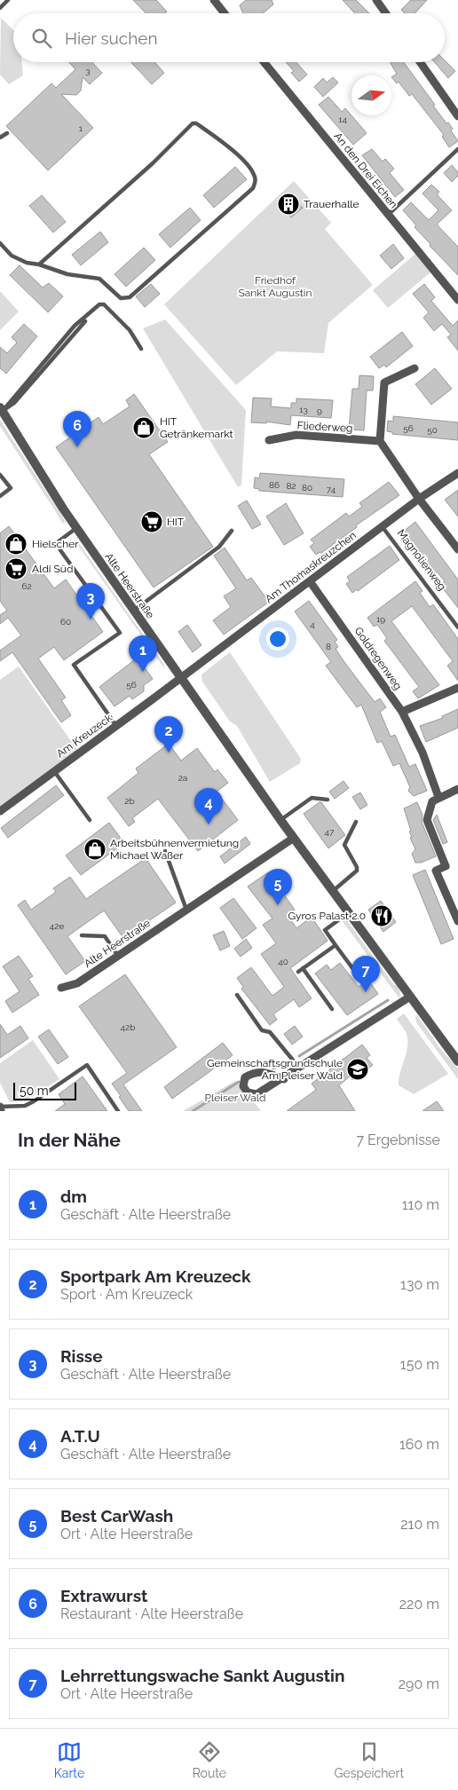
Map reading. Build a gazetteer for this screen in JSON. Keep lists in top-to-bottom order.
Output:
{
  "streets": {
    "street": [
      "An den Drei Eichen",
      "Fliederweg",
      "Am Thomaskreuzchen",
      "Alte Heerstraße",
      "Goldregenweg",
      "Am Kreuzeck"
    ],
    "lane": ["Magnolienweg"]
  },
  "crossings": [
    ["Magnolienweg", "Am Thomaskreuzchen"],
    ["Am Thomaskreuzchen", "Alte Heerstraße"],
    ["Am Thomaskreuzchen", "Goldregenweg"],
    ["Am Thomaskreuzchen", "Am Kreuzeck"],
    ["Alte Heerstraße", "Am Kreuzeck"]
  ],
  "parks": ["Friedhof Sankt Augustin", "Pleiser Wald"],
  "places": {
    "building": ["Trauerhalle"],
    "shop": ["HIT Getränkemarkt", "Hielscher", "Arbeitsbühnenvermietung Michael Waßer"],
    "supermarket": ["HIT", "Aldi Süd"],
    "restaurant": ["Gyros Palast 2.0"],
    "school or university": ["Gemeinschaftsgrundschule Am Pleiser Wald"]
  },
  "house_numbers": [
    "3",
    "14",
    "1",
    "13",
    "9",
    "56",
    "50",
    "86",
    "82",
    "80",
    "74",
    "62",
    "19",
    "60",
    "4",
    "8",
    "56",
    "2a",
    "2b",
    "47",
    "42e",
    "40",
    "42b"
  ],
  "scale_bar": "50 m",
  "north": "right",
  "page": {
    "search": "Hier suchen",
    "pins": [
      "6",
      "3",
      "1",
      "2",
      "4",
      "5",
      "7"
    ],
    "scale": "50 m",
    "heading": ["In der Nähe", "7 Ergebnisse"],
    "list": [
      {
        "mark": "1",
        "name": "dm",
        "note": "Geschäft · Alte Heerstraße",
        "value": "110 m"
      },
      {
        "mark": "2",
        "name": "Sportpark Am Kreuzeck",
        "note": "Sport · Am Kreuzeck",
        "value": "130 m"
      },
      {
        "mark": "3",
        "name": "Risse",
        "note": "Geschäft · Alte Heerstraße",
        "value": "150 m"
      },
      {
        "mark": "4",
        "name": "A.T.U",
        "note": "Geschäft · Alte Heerstraße",
        "value": "160 m"
      },
      {
        "mark": "5",
        "name": "Best CarWash",
        "note": "Ort · Alte Heerstraße",
        "value": "210 m"
      },
      {
        "mark": "6",
        "name": "Extrawurst",
        "note": "Restaurant · Alte Heerstraße",
        "value": "220 m"
      },
      {
        "mark": "7",
        "name": "Lehrrettungswache Sankt Augustin",
        "note": "Ort · Alte Heerstraße",
        "value": "290 m"
      }
    ],
    "nav": ["Karte", "Route", "Gespeichert"]
  }
}
